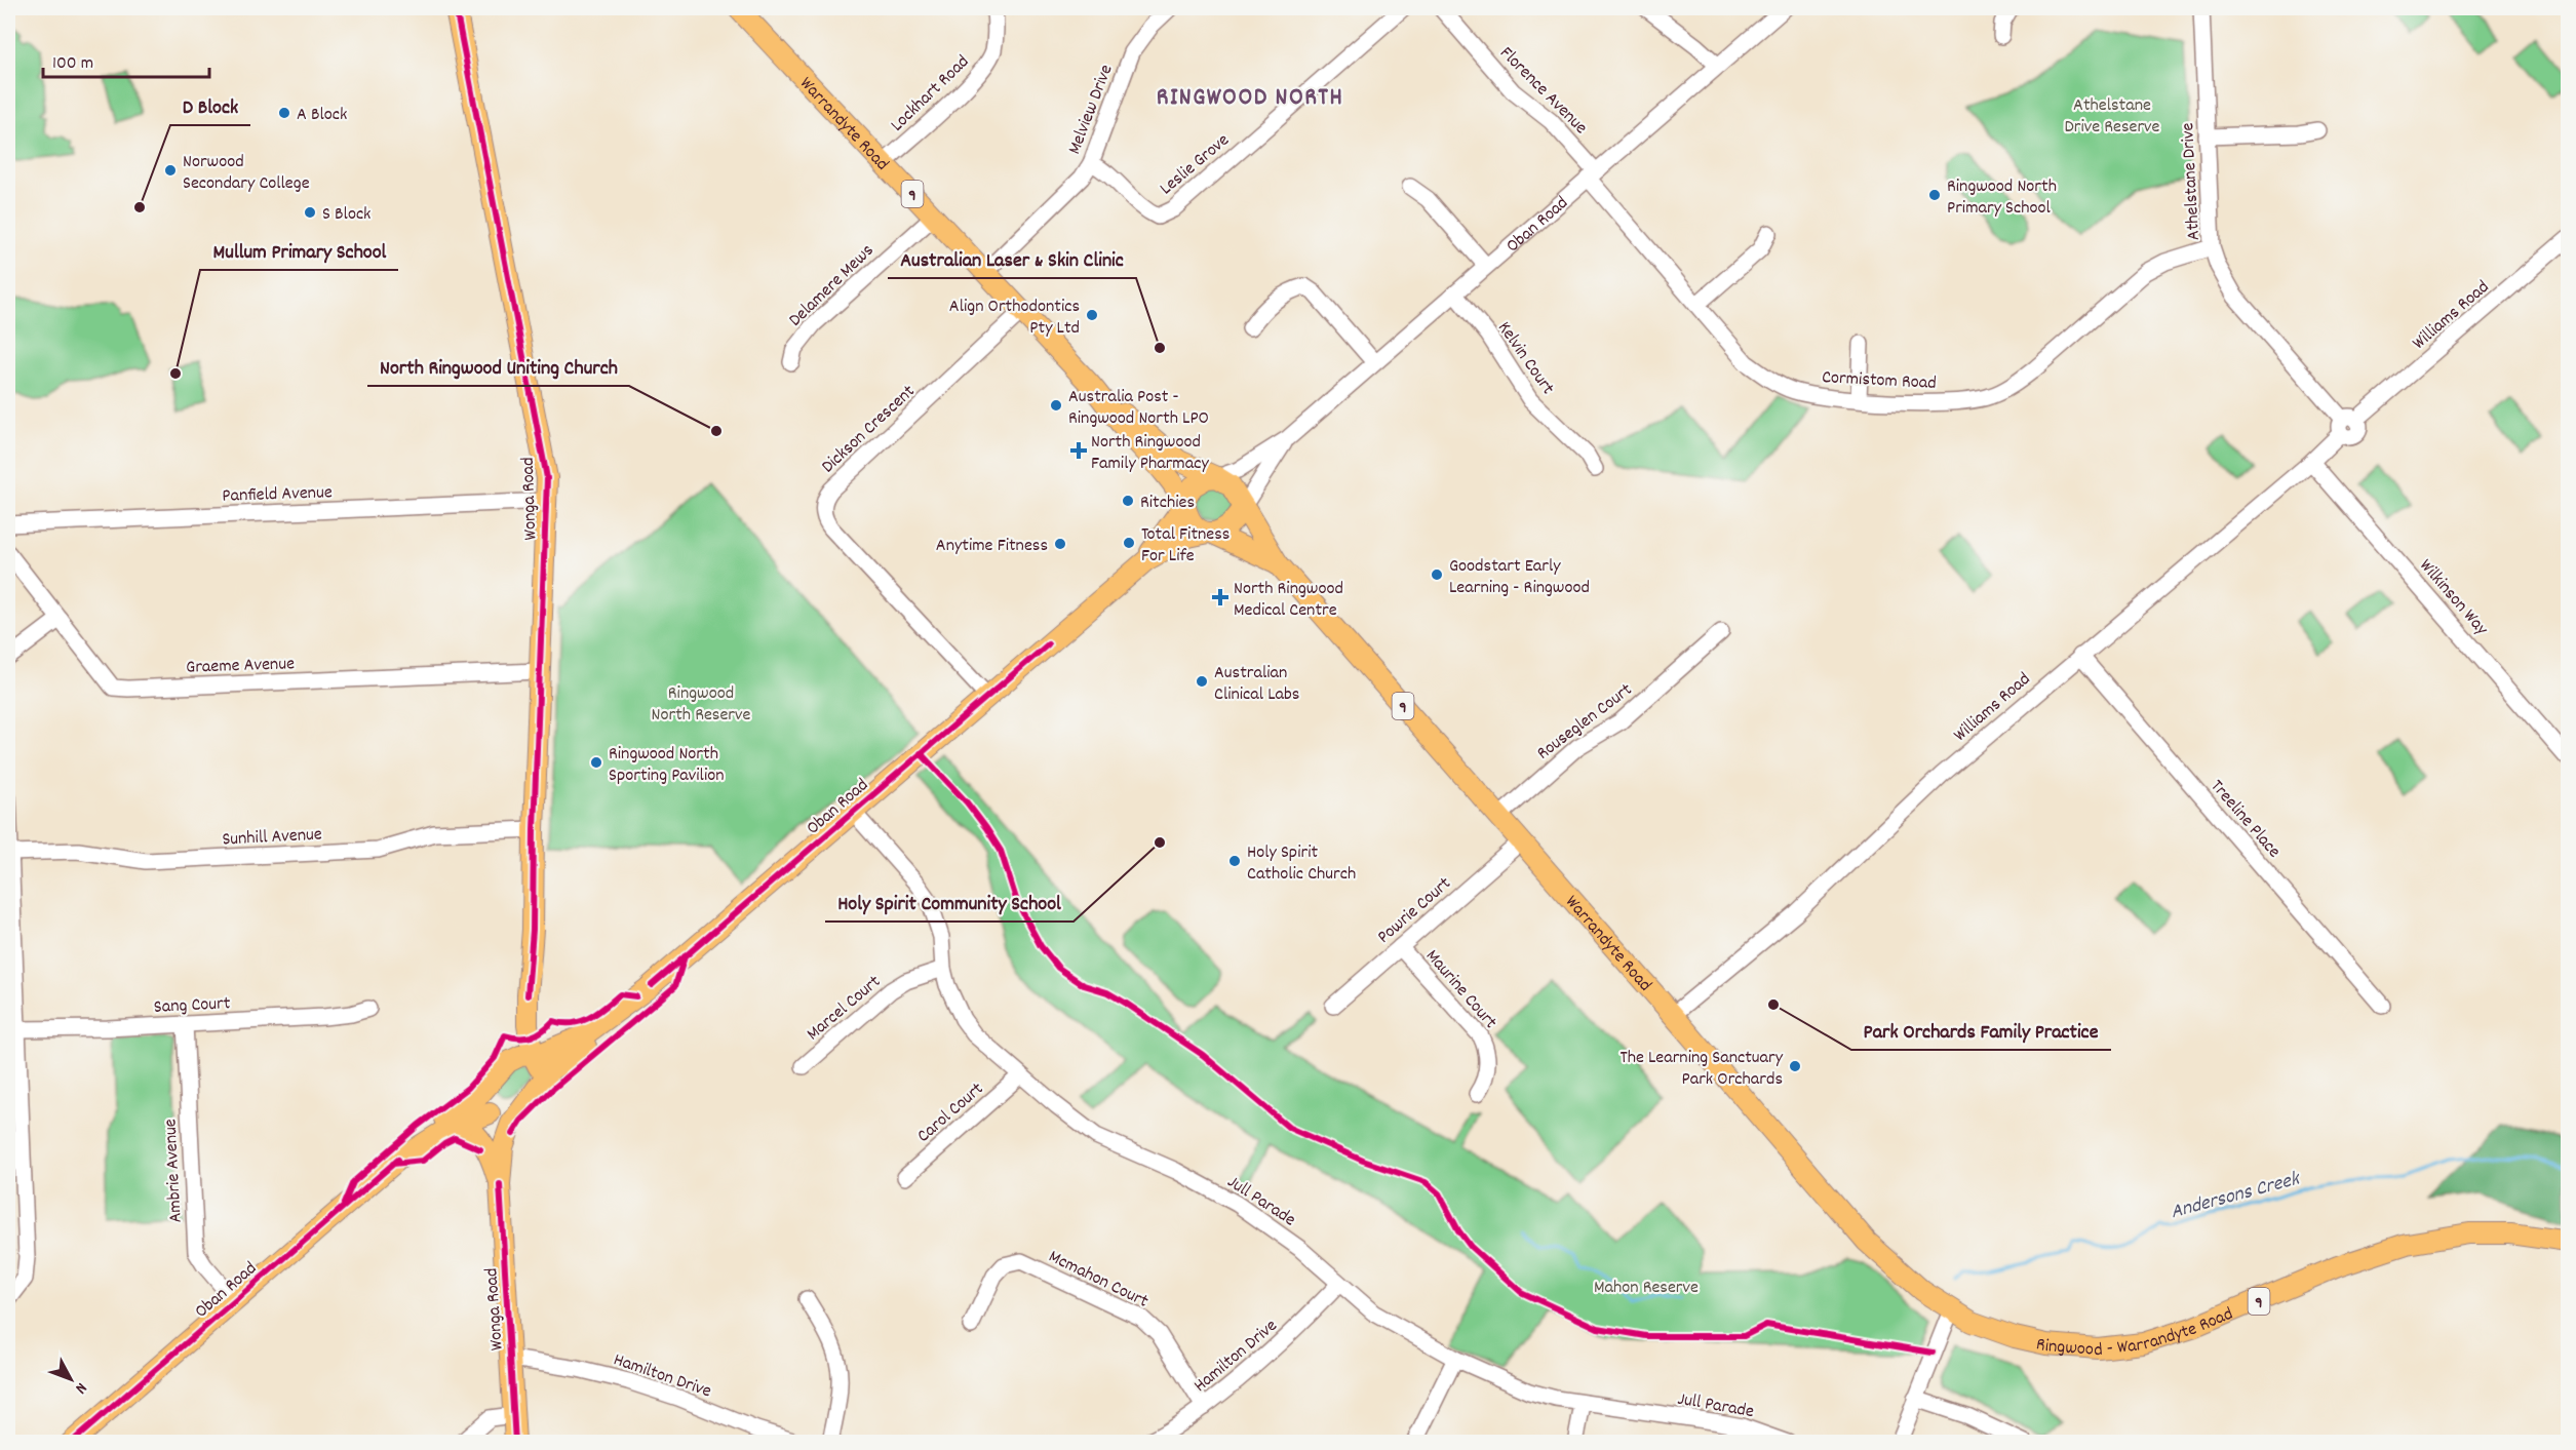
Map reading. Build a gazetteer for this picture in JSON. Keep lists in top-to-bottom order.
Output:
{
  "streets": {
    "main road": [
      "Warrandyte Road",
      "9",
      "Oban Road",
      "Wonga Road",
      "Ringwood - Warrandyte Road"
    ],
    "street": [
      "Florence Avenue",
      "Lockhart Road",
      "Melview Drive",
      "Leslie Grove",
      "Athelstane Drive",
      "Delamere Mews",
      "Williams Road",
      "Kelvin Court",
      "Cormistom Road",
      "Dickson Crescent",
      "Panfield Avenue",
      "Wilkinson Way",
      "Graeme Avenue",
      "Rouseglen Court",
      "Treeline Place",
      "Sunhill Avenue",
      "Powrie Court",
      "Maurine Court",
      "Sang Court",
      "Marcel Court",
      "Carol Court",
      "Ambrie Avenue",
      "Jull Parade",
      "Mcmahon Court",
      "Hamilton Drive"
    ]
  },
  "crossings": [
    ["Florence Avenue", "Oban Road"],
    ["Florence Avenue", "Cormistom Road"],
    ["Lockhart Road", "Warrandyte Road"],
    ["Melview Drive", "Warrandyte Road"],
    ["Melview Drive", "Leslie Grove"],
    ["Warrandyte Road", "9"],
    ["Warrandyte Road", "Oban Road"],
    ["Warrandyte Road", "Delamere Mews"],
    ["Warrandyte Road", "Williams Road"],
    ["Warrandyte Road", "Dickson Crescent"],
    ["Warrandyte Road", "Rouseglen Court"],
    ["Warrandyte Road", "Powrie Court"],
    ["Warrandyte Road", "Ringwood - Warrandyte Road"],
    ["Athelstane Drive", "Williams Road"],
    ["Athelstane Drive", "Cormistom Road"],
    ["9", "Oban Road"],
    ["Oban Road", "Kelvin Court"],
    ["Oban Road", "Cormistom Road"],
    ["Oban Road", "Dickson Crescent"],
    ["Oban Road", "Wonga Road"],
    ["Oban Road", "Ambrie Avenue"],
    ["Oban Road", "Jull Parade"],
    ["Williams Road", "Wilkinson Way"],
    ["Williams Road", "Treeline Place"],
    ["Panfield Avenue", "Wonga Road"],
    ["Wonga Road", "Graeme Avenue"],
    ["Wonga Road", "Sunhill Avenue"],
    ["Wonga Road", "Hamilton Drive"],
    ["Powrie Court", "Maurine Court"],
    ["Sang Court", "Ambrie Avenue"],
    ["Marcel Court", "Jull Parade"],
    ["Carol Court", "Jull Parade"],
    ["Jull Parade", "Hamilton Drive"],
    ["Mcmahon Court", "Hamilton Drive"]
  ],
  "districts": ["RINGWOOD NORTH"],
  "water": ["Andersons Creek"],
  "parks": ["Athelstane Drive Reserve", "Ringwood North Reserve", "Mahon Reserve"],
  "places": {
    "other": [
      "A Block",
      "Norwood Secondary College",
      "Ringwood North Primary School",
      "D Block",
      "S Block",
      "Align Orthodontics Pty Ltd",
      "Australian Laser & Skin Clinic",
      "Mullum Primary School",
      "Australia Post - Ringwood North LPO",
      "North Ringwood Uniting Church",
      "Ritchies",
      "Total Fitness For Life",
      "Anytime Fitness",
      "Goodstart Early Learning - Ringwood",
      "Australian Clinical Labs",
      "Ringwood North Sporting Pavilion",
      "Holy Spirit Community School",
      "Holy Spirit Catholic Church",
      "Park Orchards Family Practice",
      "The Learning Sanctuary Park Orchards"
    ],
    "health": ["North Ringwood Family Pharmacy", "North Ringwood Medical Centre"]
  },
  "scale_bar": "100 m",
  "north": "bottom right"
}
